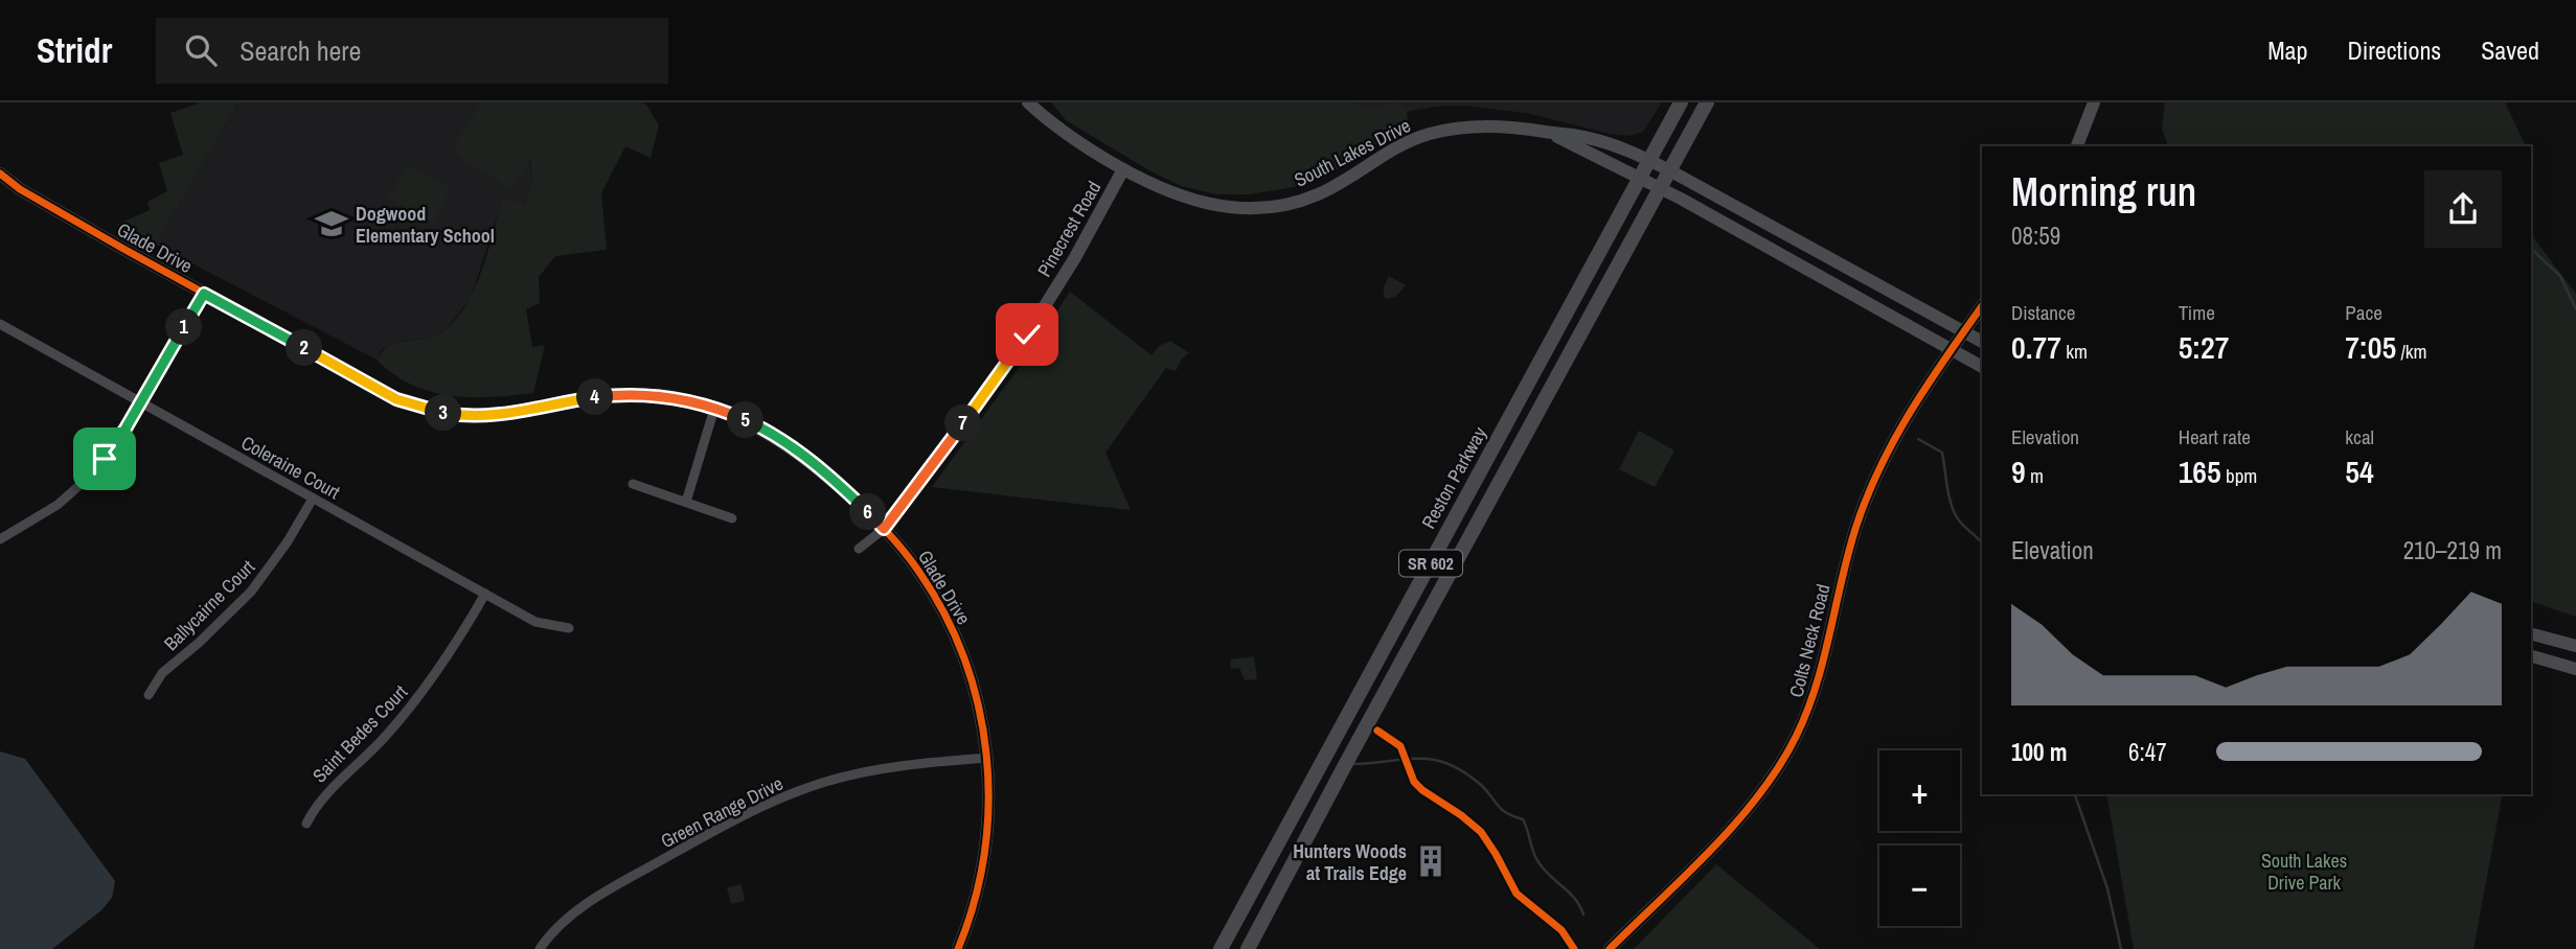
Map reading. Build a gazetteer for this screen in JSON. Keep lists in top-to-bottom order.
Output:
{
  "streets": {
    "main road": ["Reston Parkway", "SR 602"],
    "street": [
      "South Lakes Drive",
      "Pinecrest Road",
      "Glade Drive",
      "Coleraine Court",
      "Ballycairne Court",
      "Colts Neck Road",
      "Saint Bedes Court",
      "Green Range Drive"
    ]
  },
  "crossings": [
    ["South Lakes Drive", "Pinecrest Road"],
    ["South Lakes Drive", "Reston Parkway"],
    ["South Lakes Drive", "SR 602"],
    ["South Lakes Drive", "Colts Neck Road"],
    ["Pinecrest Road", "Glade Drive"],
    ["Glade Drive", "Green Range Drive"],
    ["Coleraine Court", "Ballycairne Court"],
    ["Coleraine Court", "Saint Bedes Court"]
  ],
  "parks": ["South Lakes Drive Park"],
  "places": {
    "school or university": ["Dogwood Elementary School"],
    "building": ["Hunters Woods at Trails Edge"]
  },
  "page": {
    "header": "Stridr",
    "search": "Search here",
    "nav": ["Map", "Directions", "Saved"],
    "heading": ["Morning run", "08:59"],
    "stats": [
      ["Distance", "0.77 km"],
      ["Time", "5:27"],
      ["Pace", "7:05 /km"],
      ["Elevation", "9 m"],
      ["Heart rate", "165 bpm"],
      ["kcal", "54"]
    ],
    "pins": [
      "1",
      "2",
      "4",
      "3",
      "5",
      "7",
      "6"
    ],
    "chart": ["Elevation", "210–219 m"],
    "list": [
      {
        "name": "100 m",
        "note": "6:47"
      }
    ],
    "map_buttons": ["+", "−"]
  }
}
